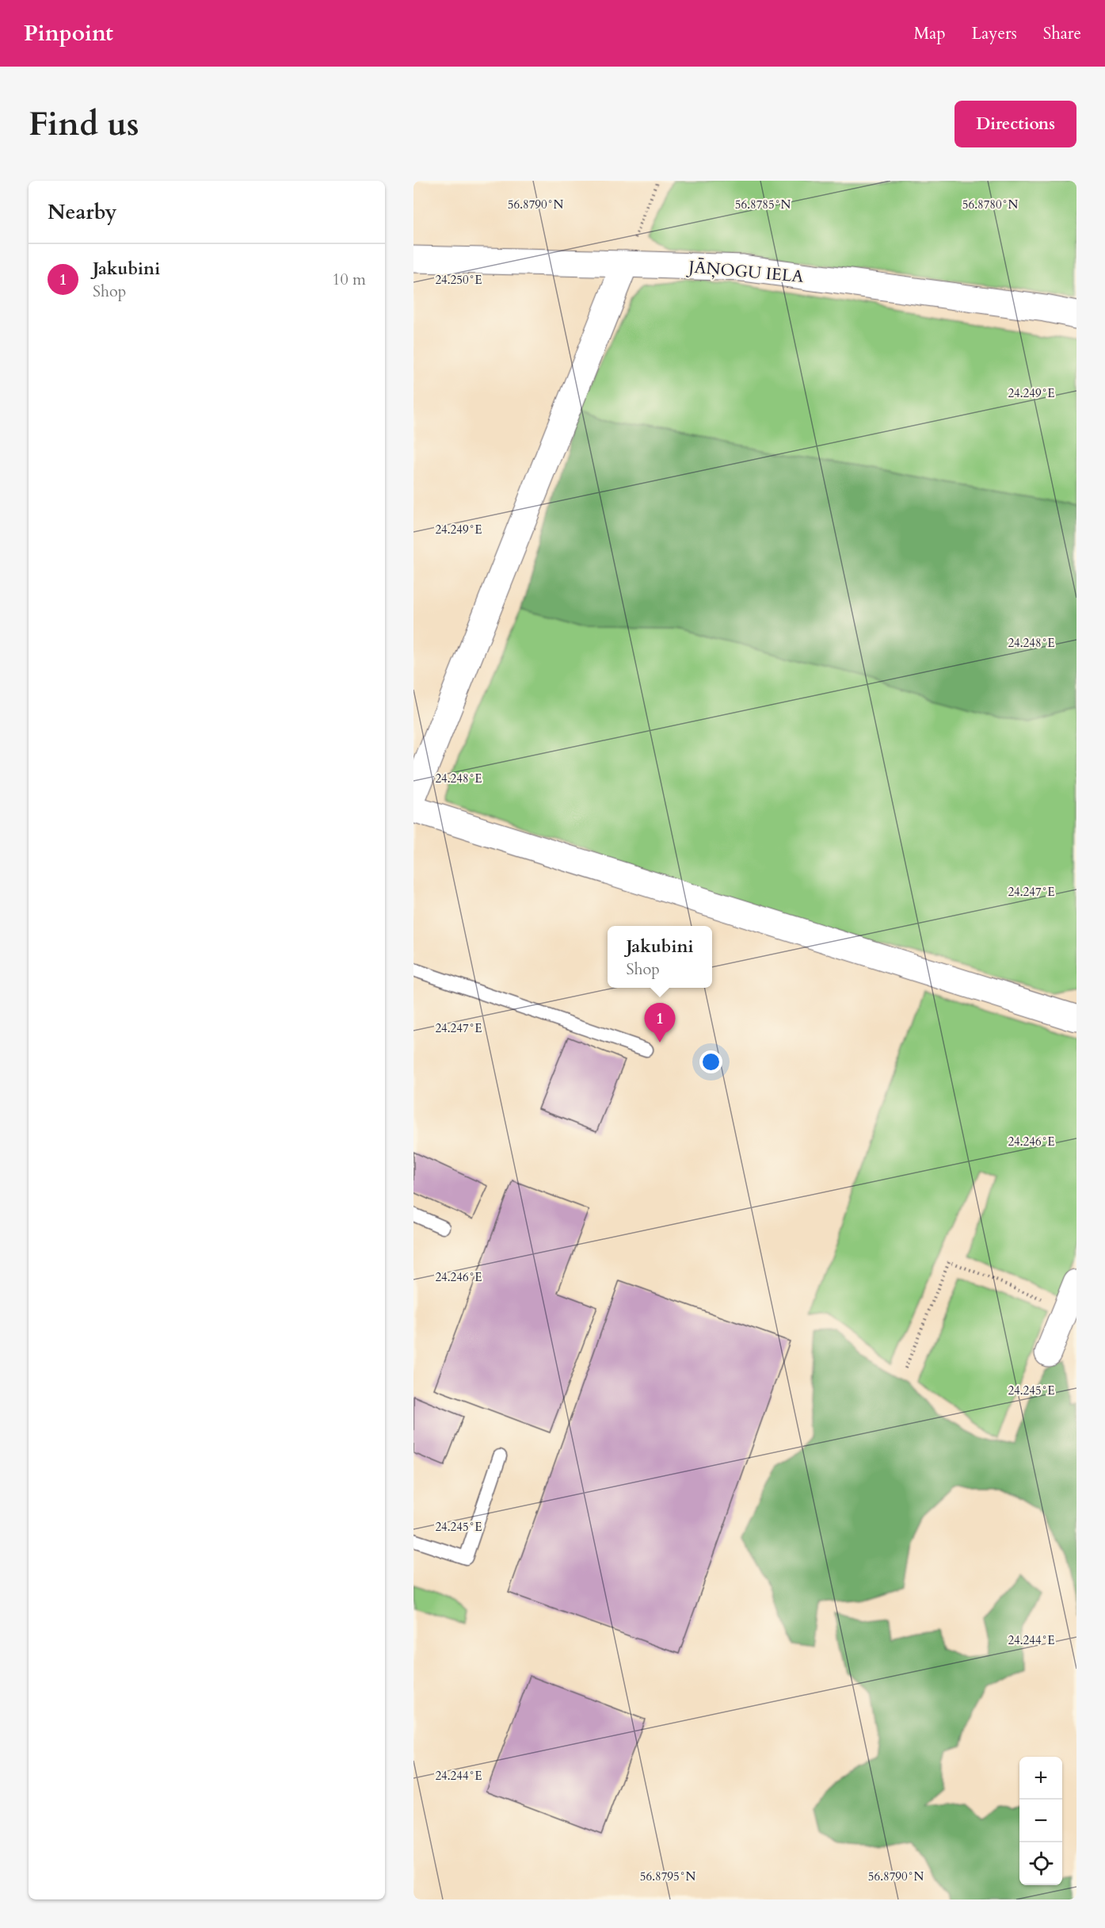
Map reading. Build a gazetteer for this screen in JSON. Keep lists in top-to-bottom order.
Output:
{
  "streets": {
    "street": ["JĀŅOGU IELA"]
  },
  "page": {
    "header": "Pinpoint",
    "nav": ["Map", "Layers", "Share"],
    "buttons": "Directions",
    "title": "Find us",
    "heading": "Nearby",
    "list": [
      {
        "mark": "1",
        "name": "Jakubini",
        "note": "Shop",
        "value": "10 m"
      }
    ],
    "popup": ["Jakubini", "Shop"],
    "pins": "1",
    "map_buttons": ["+", "−"]
  },
  "coordinates": [
    "56.8790°N",
    "56.8785°N",
    "56.8780°N",
    "24.250°E",
    "24.249°E",
    "24.248°E",
    "24.247°E",
    "24.246°E",
    "24.245°E",
    "24.244°E",
    "56.8795°N"
  ]
}
